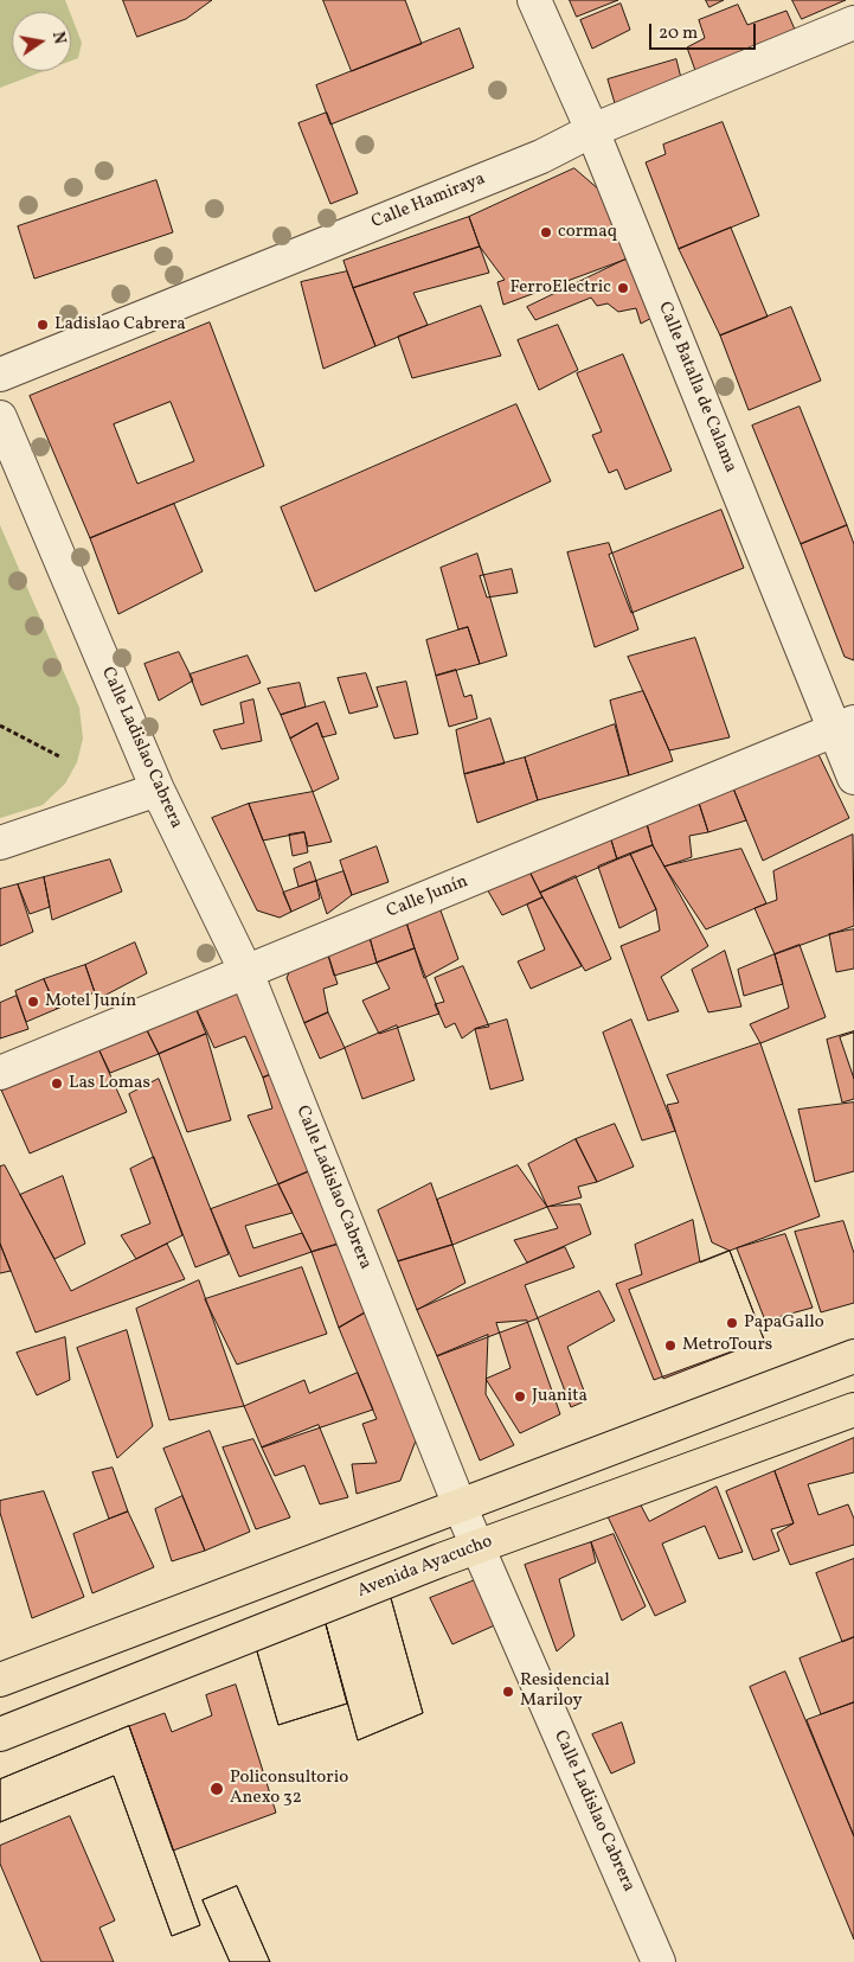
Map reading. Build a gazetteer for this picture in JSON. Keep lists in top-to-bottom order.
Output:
{
  "streets": {
    "main road": ["Avenida Ayacucho"],
    "street": [
      "Calle Hamiraya",
      "Calle Batalla de Calama",
      "Calle Ladislao Cabrera",
      "Calle Junín"
    ]
  },
  "crossings": [
    ["Calle Hamiraya", "Calle Batalla de Calama"],
    ["Calle Batalla de Calama", "Calle Junín"],
    ["Calle Ladislao Cabrera", "Calle Junín"],
    ["Calle Ladislao Cabrera", "Avenida Ayacucho"]
  ],
  "places": [
    "cormaq",
    "FerroElectric",
    "Ladislao Cabrera",
    "Motel Junín",
    "Las Lomas",
    "PapaGallo",
    "MetroTours",
    "Juanita",
    "Residencial Mariloy",
    "Policonsultorio Anexo 32"
  ],
  "scale_bar": "20 m",
  "north": "right"
}
